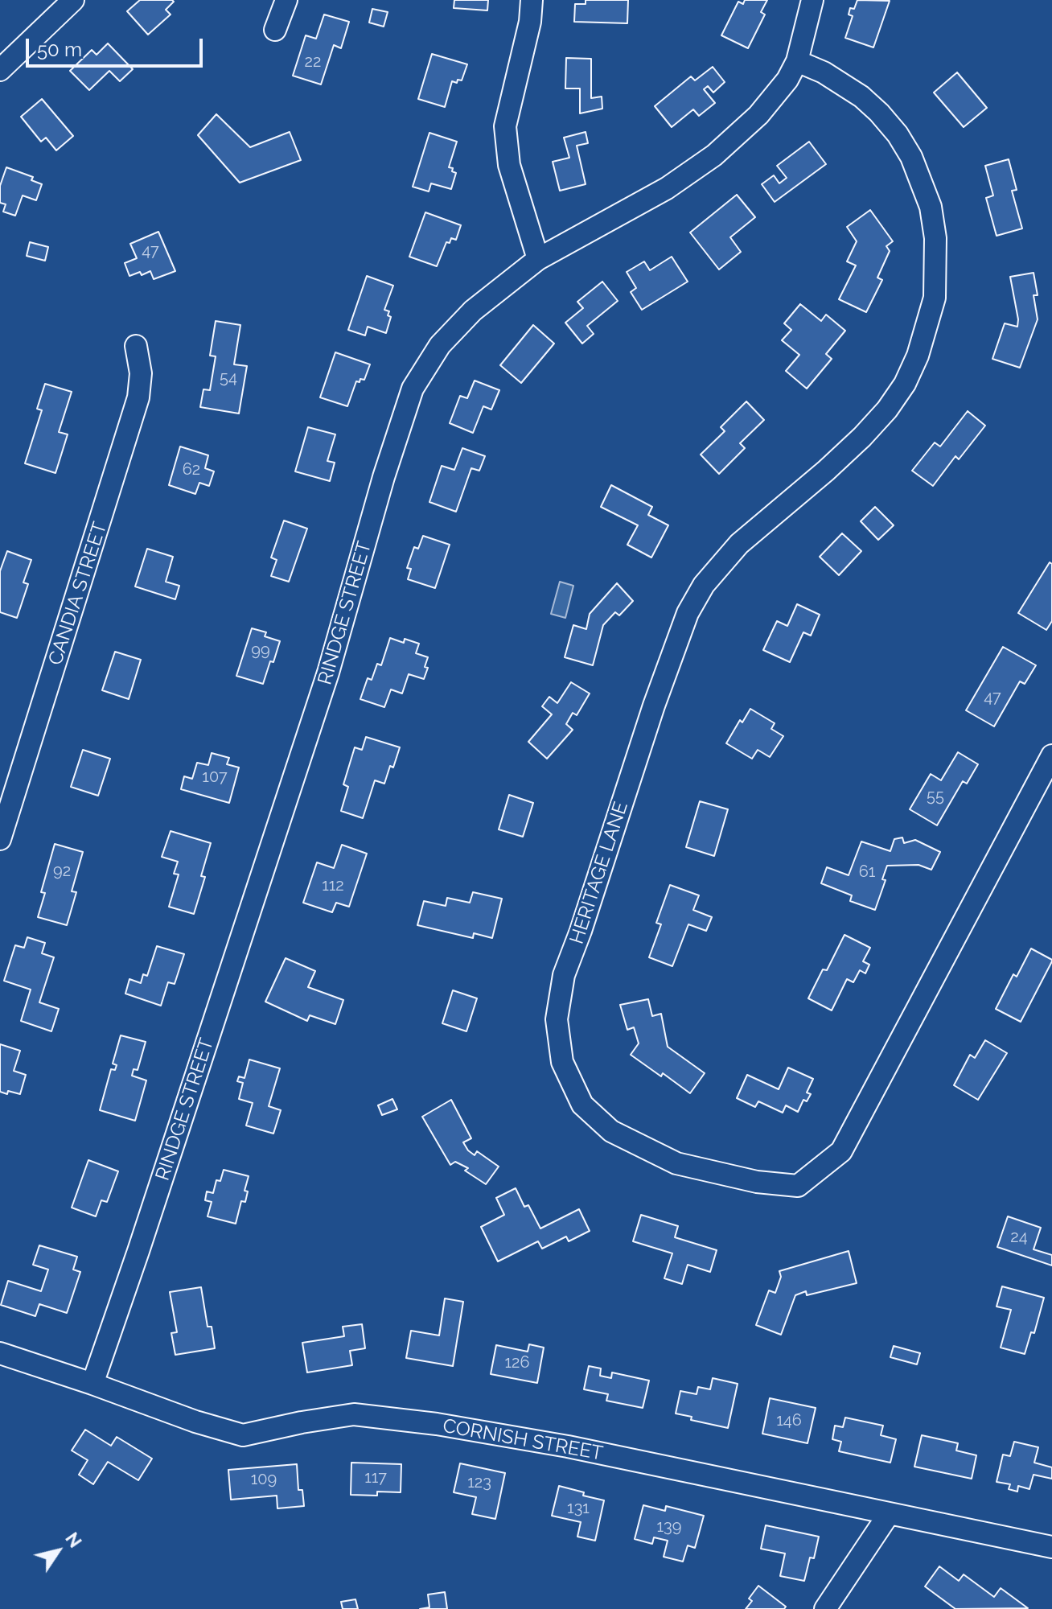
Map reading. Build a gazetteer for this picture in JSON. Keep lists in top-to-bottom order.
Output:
{
  "streets": {
    "street": [
      "CANDIA STREET",
      "RINDGE STREET",
      "HERITAGE LANE",
      "CORNISH STREET"
    ]
  },
  "crossings": [
    ["RINDGE STREET", "HERITAGE LANE"],
    ["RINDGE STREET", "CORNISH STREET"]
  ],
  "house_numbers": [
    "22",
    "47",
    "54",
    "62",
    "99",
    "47",
    "107",
    "55",
    "92",
    "61",
    "112",
    "24",
    "126",
    "146",
    "117",
    "109",
    "123",
    "131",
    "139"
  ],
  "scale_bar": "50 m",
  "north": "top right"
}
